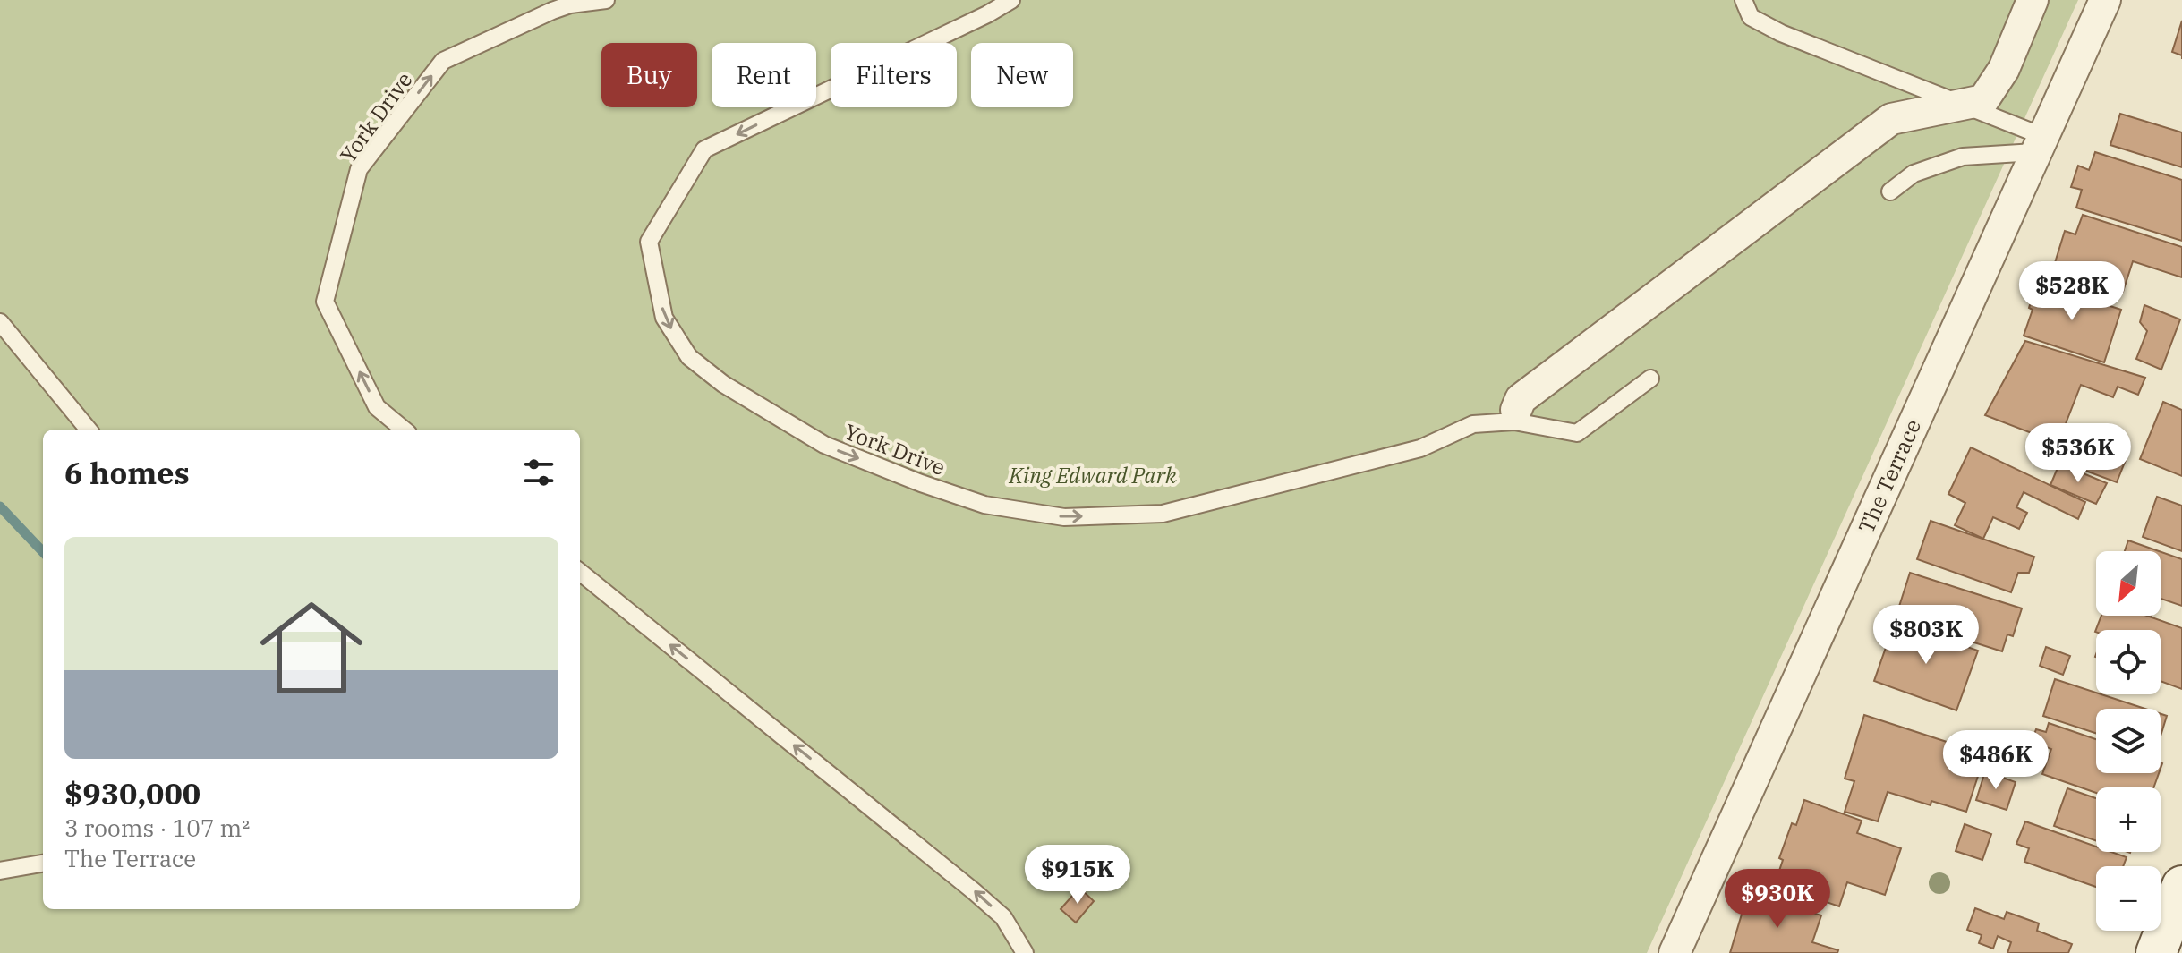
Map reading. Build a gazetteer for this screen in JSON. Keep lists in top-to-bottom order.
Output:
{
  "streets": {
    "street": ["The Terrace"],
    "lane": ["York Drive"]
  },
  "parks": ["King Edward Park"],
  "north": "bottom left",
  "page": {
    "chip": [
      "Buy",
      "Rent",
      "Filters",
      "New"
    ],
    "price": [
      "$528K",
      "$536K",
      "$803K",
      "$486K",
      "$915K",
      "$930K"
    ],
    "heading": "6 homes",
    "list": [
      {
        "name": "$930,000",
        "note": "3 rooms · 107 m² · The Terrace"
      }
    ],
    "map_buttons": ["+", "−"]
  }
}
